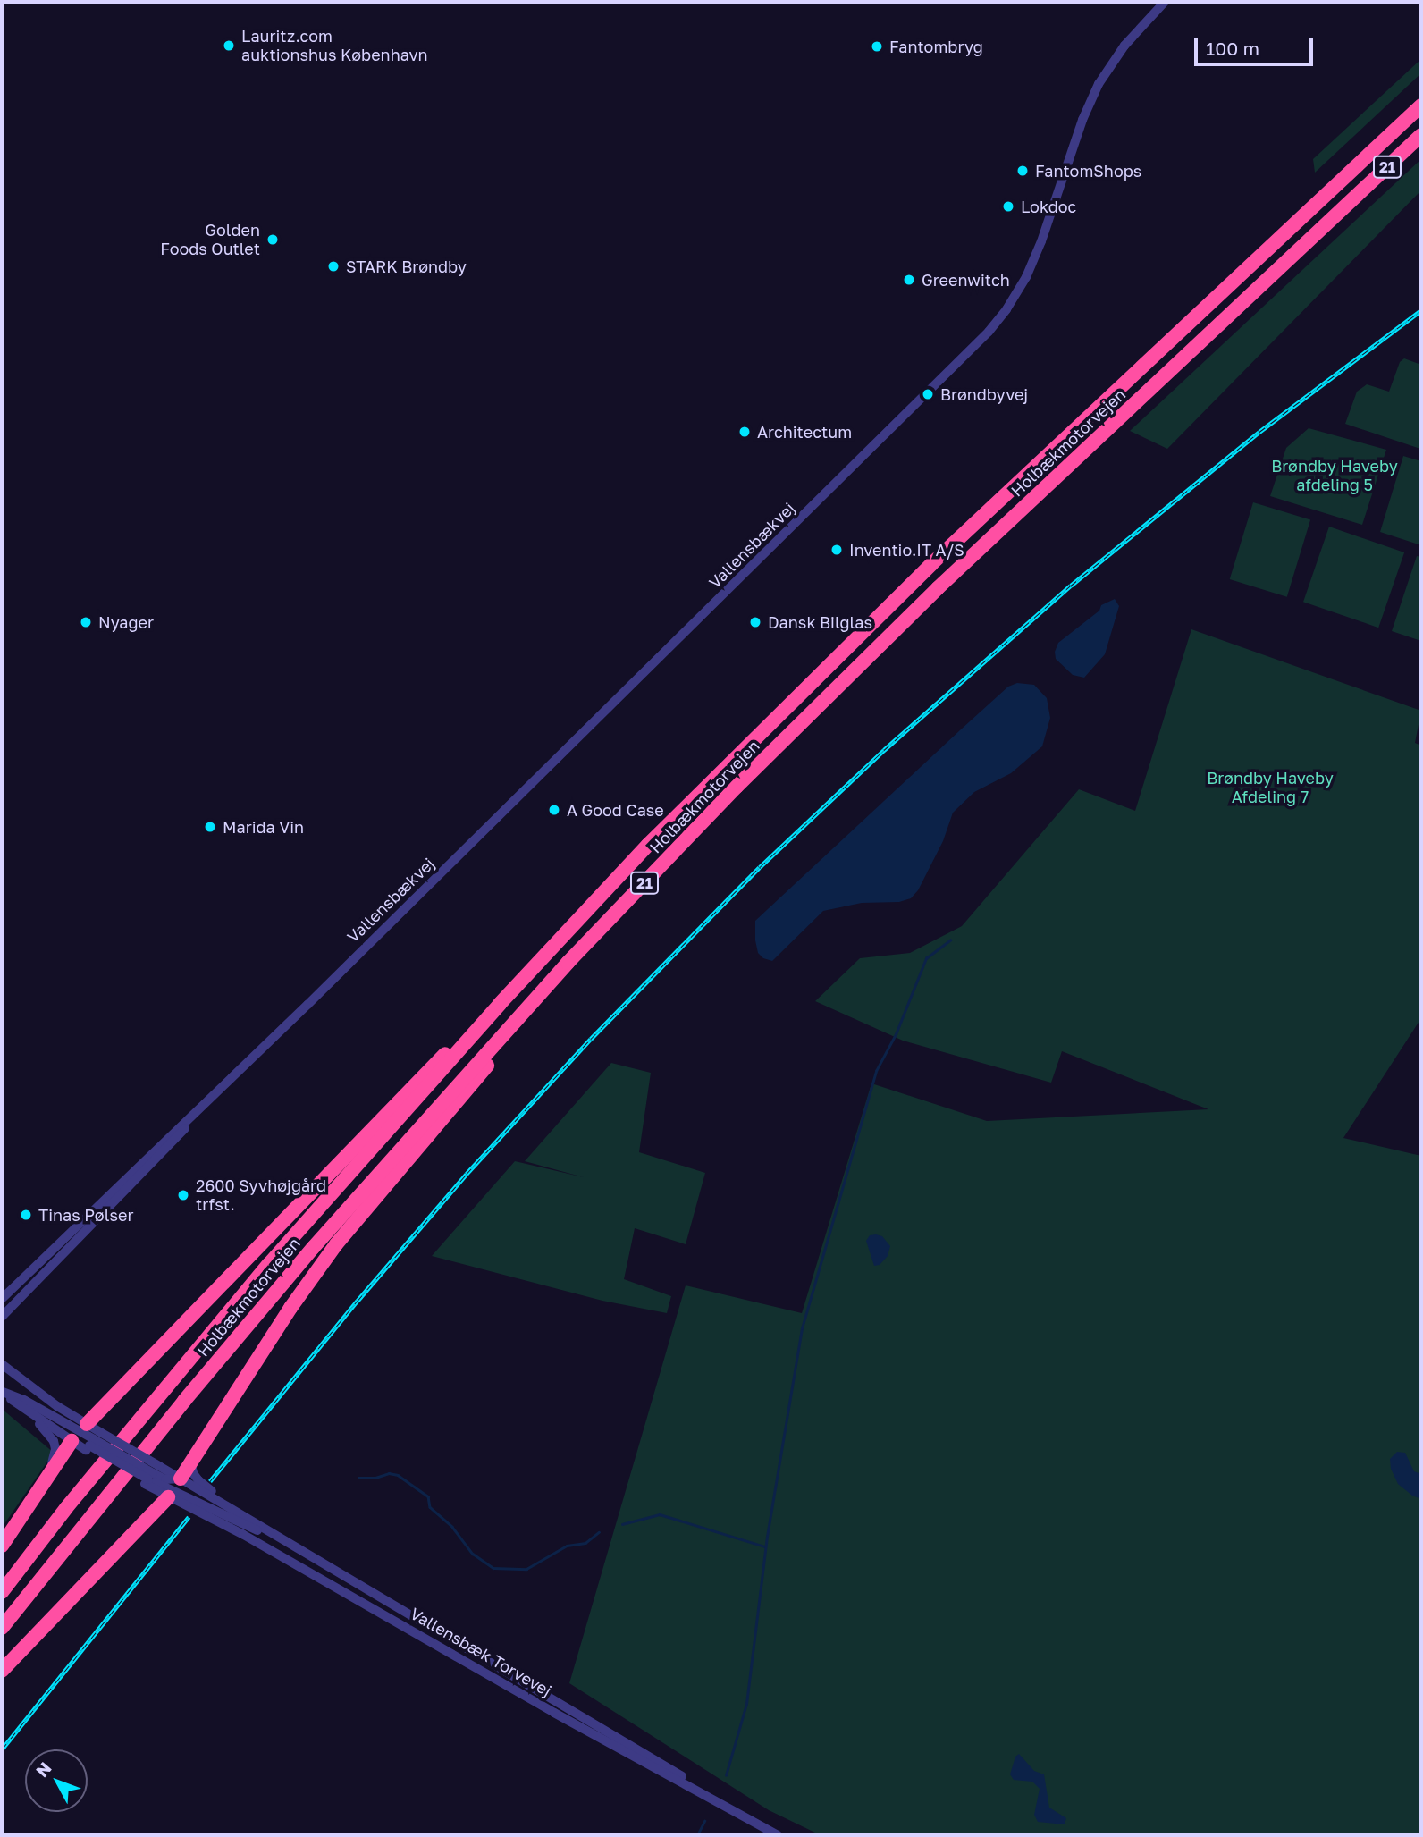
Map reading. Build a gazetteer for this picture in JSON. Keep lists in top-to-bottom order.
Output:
{
  "streets": {
    "highway": ["21", "Holbækmotorvejen"],
    "street": ["Vallensbækvej", "Vallensbæk Torvevej"]
  },
  "parks": ["Brøndby Haveby afdeling 5", "Brøndby Haveby Afdeling 7"],
  "places": [
    "Lauritz.com auktionshus København",
    "Fantombryg",
    "FantomShops",
    "Lokdoc",
    "Golden Foods Outlet",
    "STARK Brøndby",
    "Greenwitch",
    "Brøndbyvej",
    "Architectum",
    "Inventio.IT A/S",
    "Nyager",
    "Dansk Bilglas",
    "A Good Case",
    "Marida Vin",
    "2600 Syvhøjgård trfst.",
    "Tinas Pølser"
  ],
  "scale_bar": "100 m",
  "north": "top left"
}
